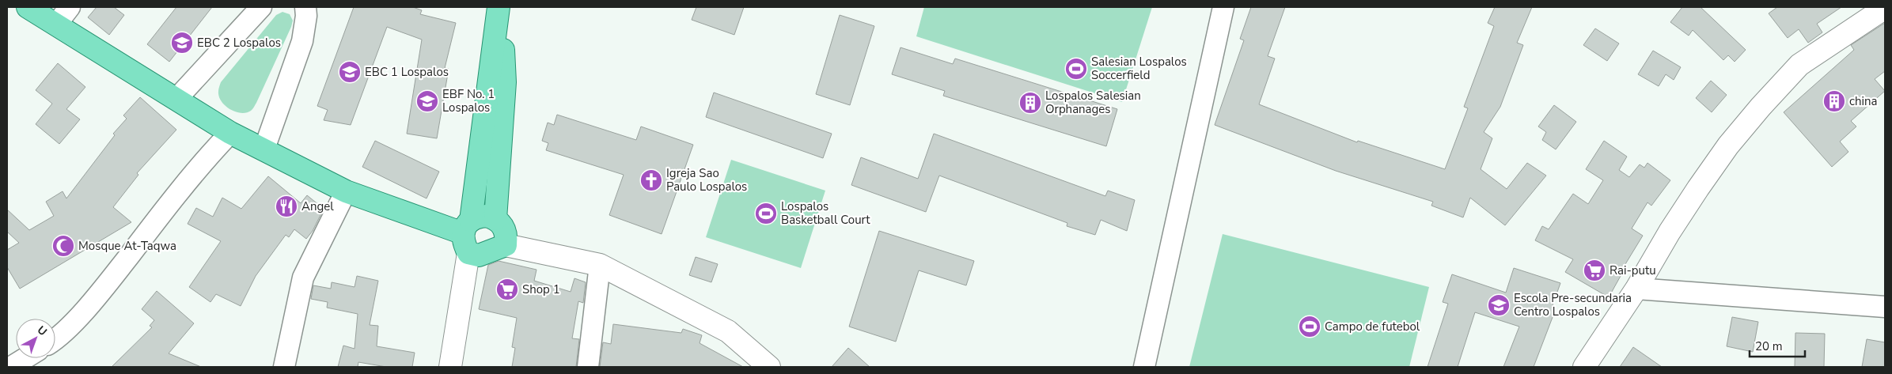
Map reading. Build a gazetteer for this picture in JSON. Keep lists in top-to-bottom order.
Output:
{
  "places": {
    "school or university": [
      "EBC 2 Lospalos",
      "EBC 1 Lospalos",
      "EBF No. 1 Lospalos",
      "Escola Pre-secundaria Centro Lospalos"
    ],
    "sports": ["Salesian Lospalos Soccerfield", "Lospalos Basketball Court", "Campo de futebol"],
    "building": ["china", "Lospalos Salesian Orphanages"],
    "church": ["Igreja Sao Paulo Lospalos"],
    "restaurant": ["Angel"],
    "mosque": ["Mosque At-Taqwa"],
    "supermarket": ["Rai-putu", "Shop 1"]
  },
  "scale_bar": "20 m",
  "north": "top right"
}
